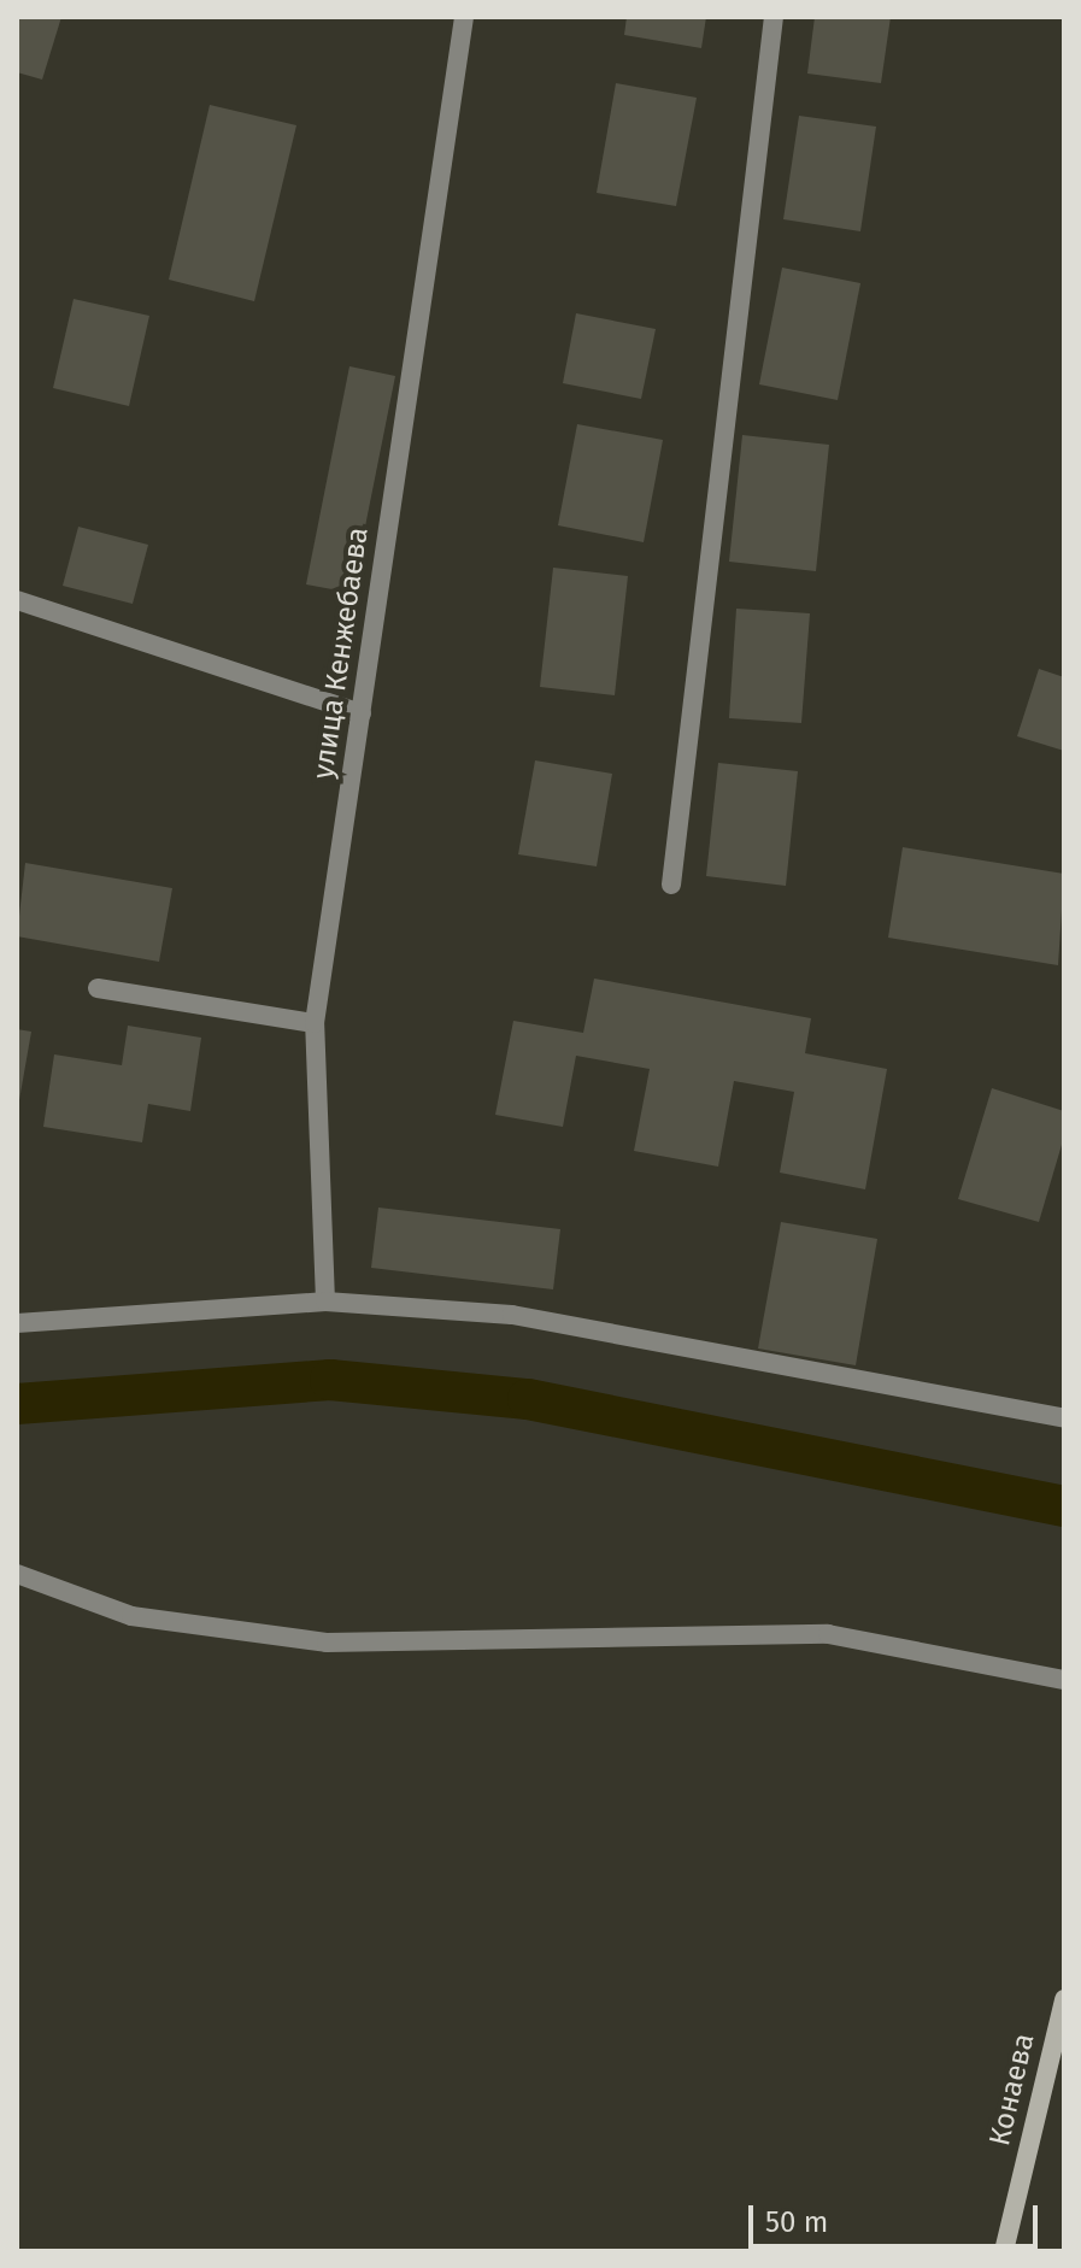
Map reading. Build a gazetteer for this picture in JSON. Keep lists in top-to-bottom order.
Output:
{
  "streets": {
    "main road": ["Конаева"],
    "street": ["улица Кенжебаева"]
  },
  "scale_bar": "50 m"
}
